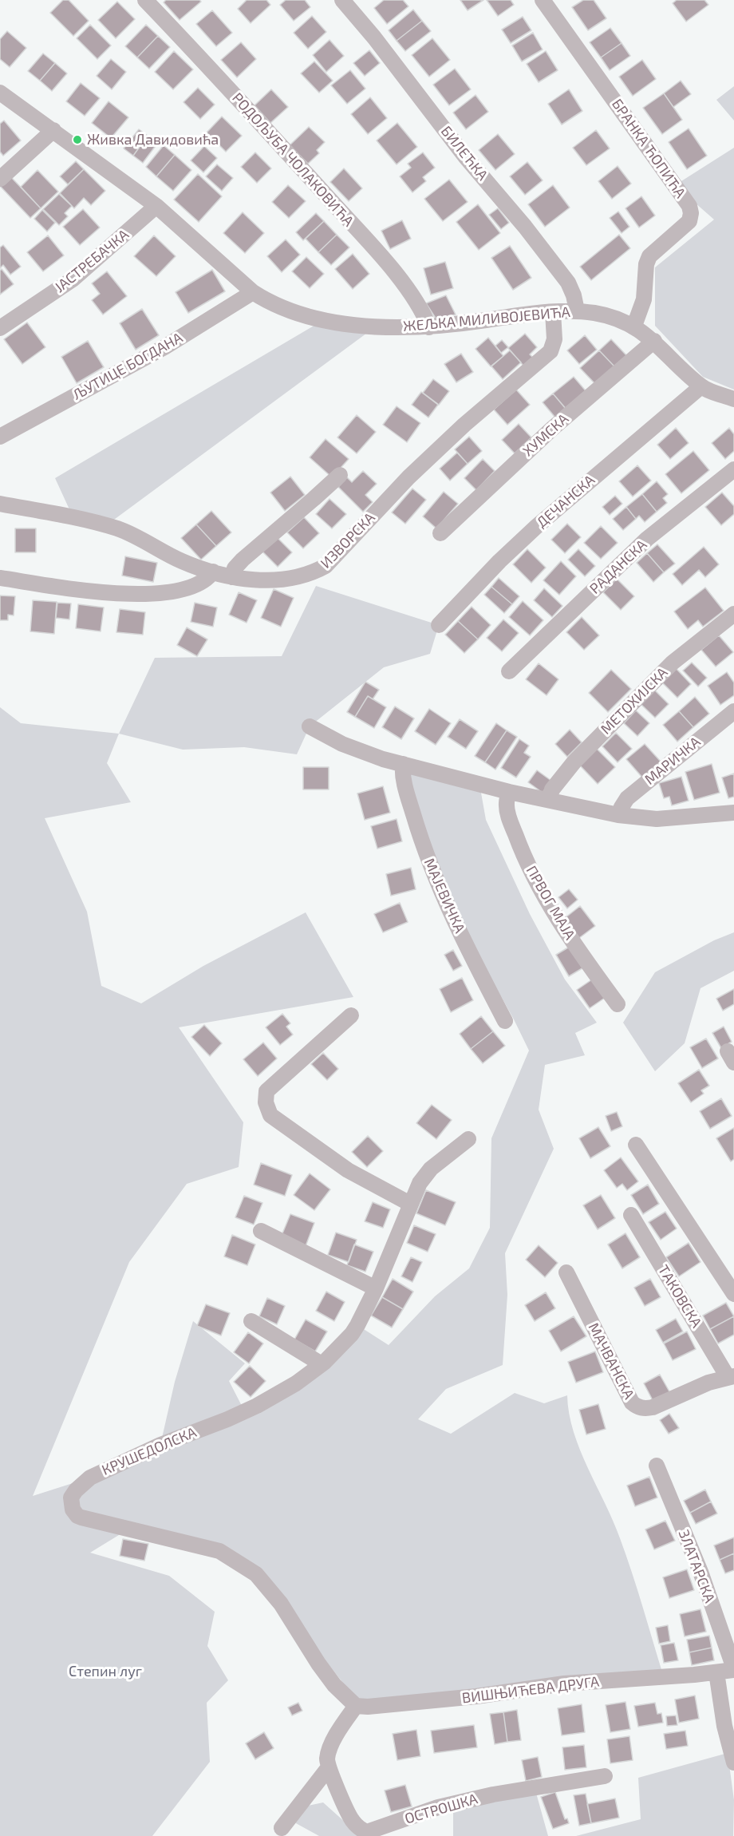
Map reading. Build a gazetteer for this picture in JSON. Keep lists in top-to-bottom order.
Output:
{
  "streets": {
    "street": [
      "БРАНКА ЋОПИЋА",
      "БИЛЕЋКА",
      "РОДОЉУБА ЧОЛАКОВИЋА",
      "ЈАСТРЕБАЧКА",
      "ЖЕЉКА МИЛИВОЈЕВИЋА",
      "ЉУТИЦЕ БОГДАНА",
      "ХУМСКА",
      "ДЕЧАНСКА",
      "ИЗВОРСКА",
      "РАДАНСКА",
      "МЕТОХИЈСКА",
      "МАРИЧКА",
      "МАЈЕВИЧКА",
      "ПРВОГ МАЈА",
      "ТАКОВСКА",
      "МАЧВАНСКА",
      "КРУШЕДОЛСКА",
      "ЗЛАТАРСКА",
      "ВИШЊИЋЕВА ДРУГА",
      "ОСТРОШКА"
    ]
  },
  "crossings": [
    ["БРАНКА ЋОПИЋА", "ЖЕЉКА МИЛИВОЈЕВИЋА"],
    ["БИЛЕЋКА", "ЖЕЉКА МИЛИВОЈЕВИЋА"],
    ["РОДОЉУБА ЧОЛАКОВИЋА", "ЖЕЉКА МИЛИВОЈЕВИЋА"],
    ["ЈАСТРЕБАЧКА", "ЖЕЉКА МИЛИВОЈЕВИЋА"],
    ["ЖЕЉКА МИЛИВОЈЕВИЋА", "ЉУТИЦЕ БОГДАНА"],
    ["ЖЕЉКА МИЛИВОЈЕВИЋА", "ХУМСКА"],
    ["ЖЕЉКА МИЛИВОЈЕВИЋА", "ДЕЧАНСКА"],
    ["ЖЕЉКА МИЛИВОЈЕВИЋА", "ИЗВОРСКА"],
    ["ТАКОВСКА", "МАЧВАНСКА"],
    ["КРУШЕДОЛСКА", "ВИШЊИЋЕВА ДРУГА"],
    ["ЗЛАТАРСКА", "ВИШЊИЋЕВА ДРУГА"]
  ],
  "parks": ["Степин луг"],
  "places": ["Живка Давидовића"]
}
